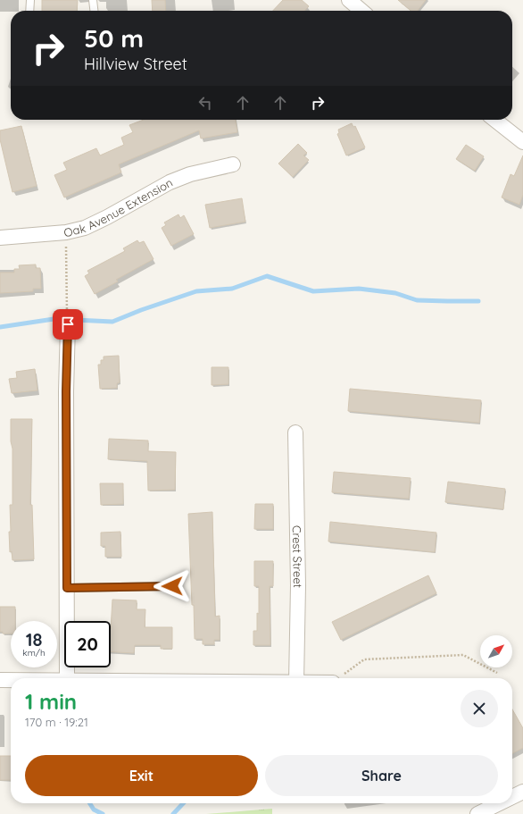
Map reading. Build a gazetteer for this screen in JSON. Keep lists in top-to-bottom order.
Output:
{
  "streets": {
    "street": ["Oak Avenue Extension", "Crest Street"]
  },
  "north": "top right",
  "page": {
    "turn": ["50 m", "Hillview Street"],
    "speed": "18 km/h",
    "limit": "20",
    "heading": ["1 min", "170 m · 19:21"],
    "buttons": ["Exit", "Share"]
  }
}
